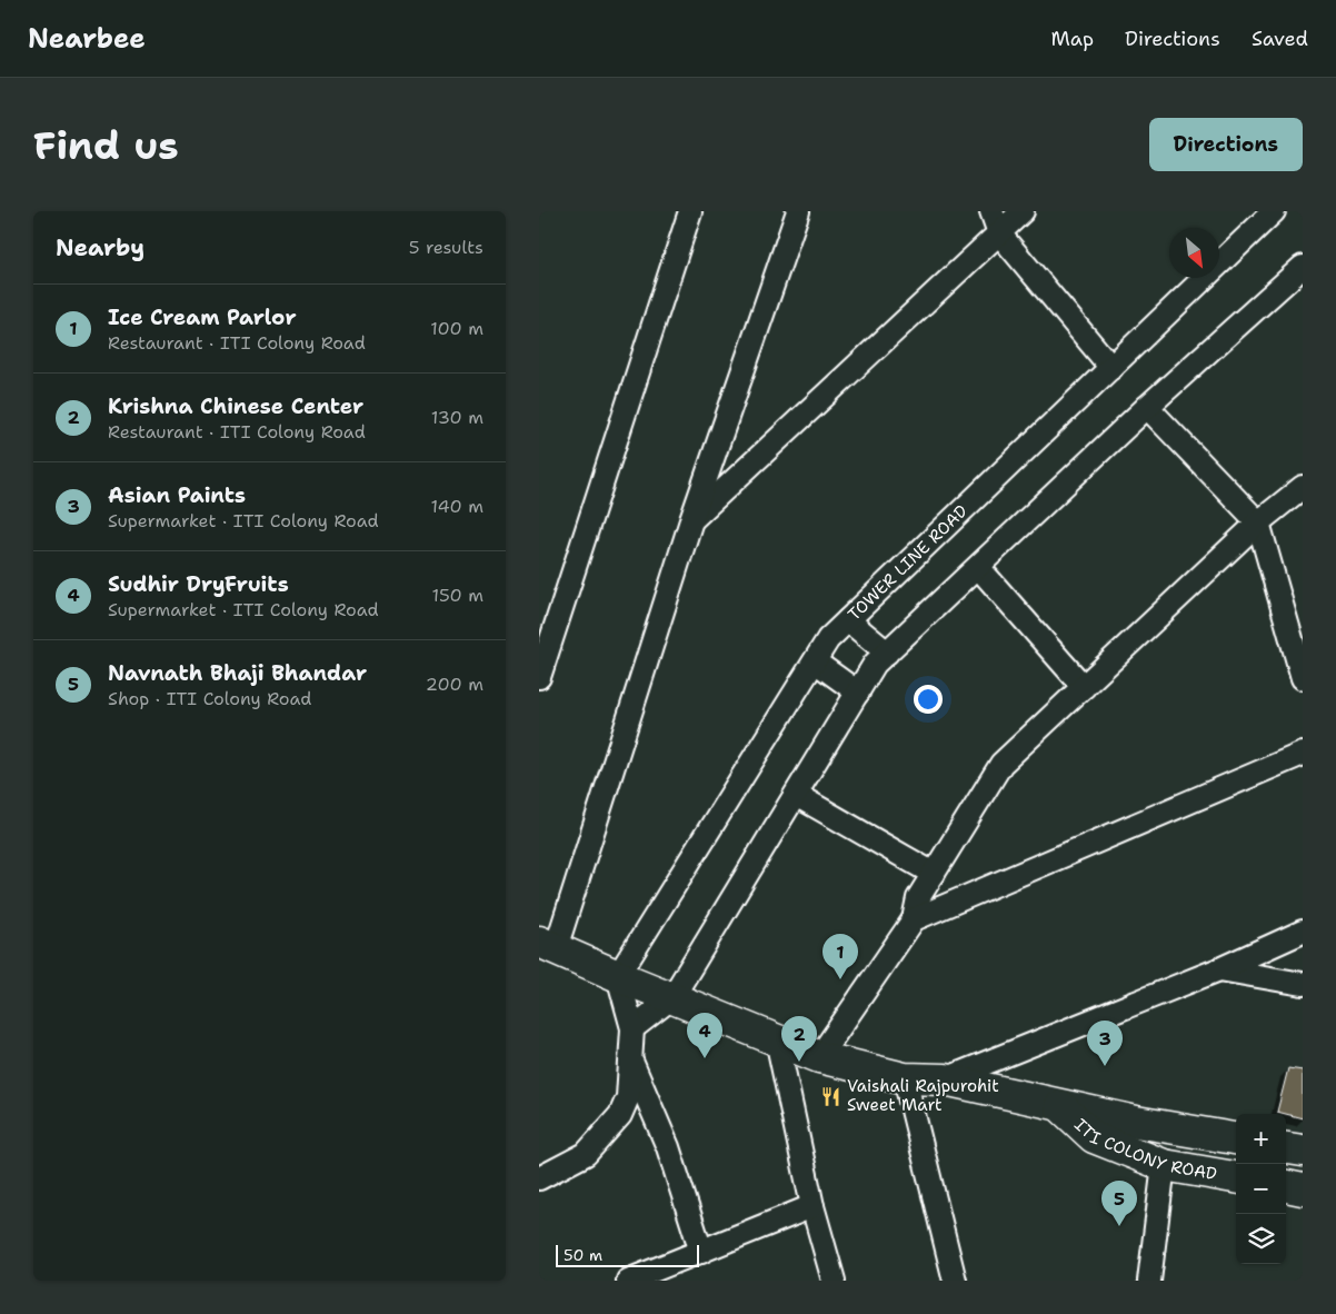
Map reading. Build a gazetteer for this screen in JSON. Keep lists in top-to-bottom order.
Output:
{
  "streets": {
    "main road": ["ITI COLONY ROAD"],
    "street": ["TOWER LINE ROAD"]
  },
  "crossings": [
    ["TOWER LINE ROAD", "ITI COLONY ROAD"]
  ],
  "places": {
    "restaurant": ["Vaishali Rajpurohit Sweet Mart"]
  },
  "scale_bar": "50 m",
  "north": "bottom right",
  "page": {
    "header": "Nearbee",
    "nav": ["Map", "Directions", "Saved"],
    "buttons": "Directions",
    "title": "Find us",
    "heading": ["Nearby", "5 results"],
    "list": [
      {
        "mark": "1",
        "name": "Ice Cream Parlor",
        "note": "Restaurant · ITI Colony Road",
        "value": "100 m"
      },
      {
        "mark": "2",
        "name": "Krishna Chinese Center",
        "note": "Restaurant · ITI Colony Road",
        "value": "130 m"
      },
      {
        "mark": "3",
        "name": "Asian Paints",
        "note": "Supermarket · ITI Colony Road",
        "value": "140 m"
      },
      {
        "mark": "4",
        "name": "Sudhir DryFruits",
        "note": "Supermarket · ITI Colony Road",
        "value": "150 m"
      },
      {
        "mark": "5",
        "name": "Navnath Bhaji Bhandar",
        "note": "Shop · ITI Colony Road",
        "value": "200 m"
      }
    ],
    "pins": [
      "1",
      "4",
      "2",
      "3",
      "5"
    ],
    "map_buttons": ["+", "−"],
    "scale": "50 m"
  }
}
